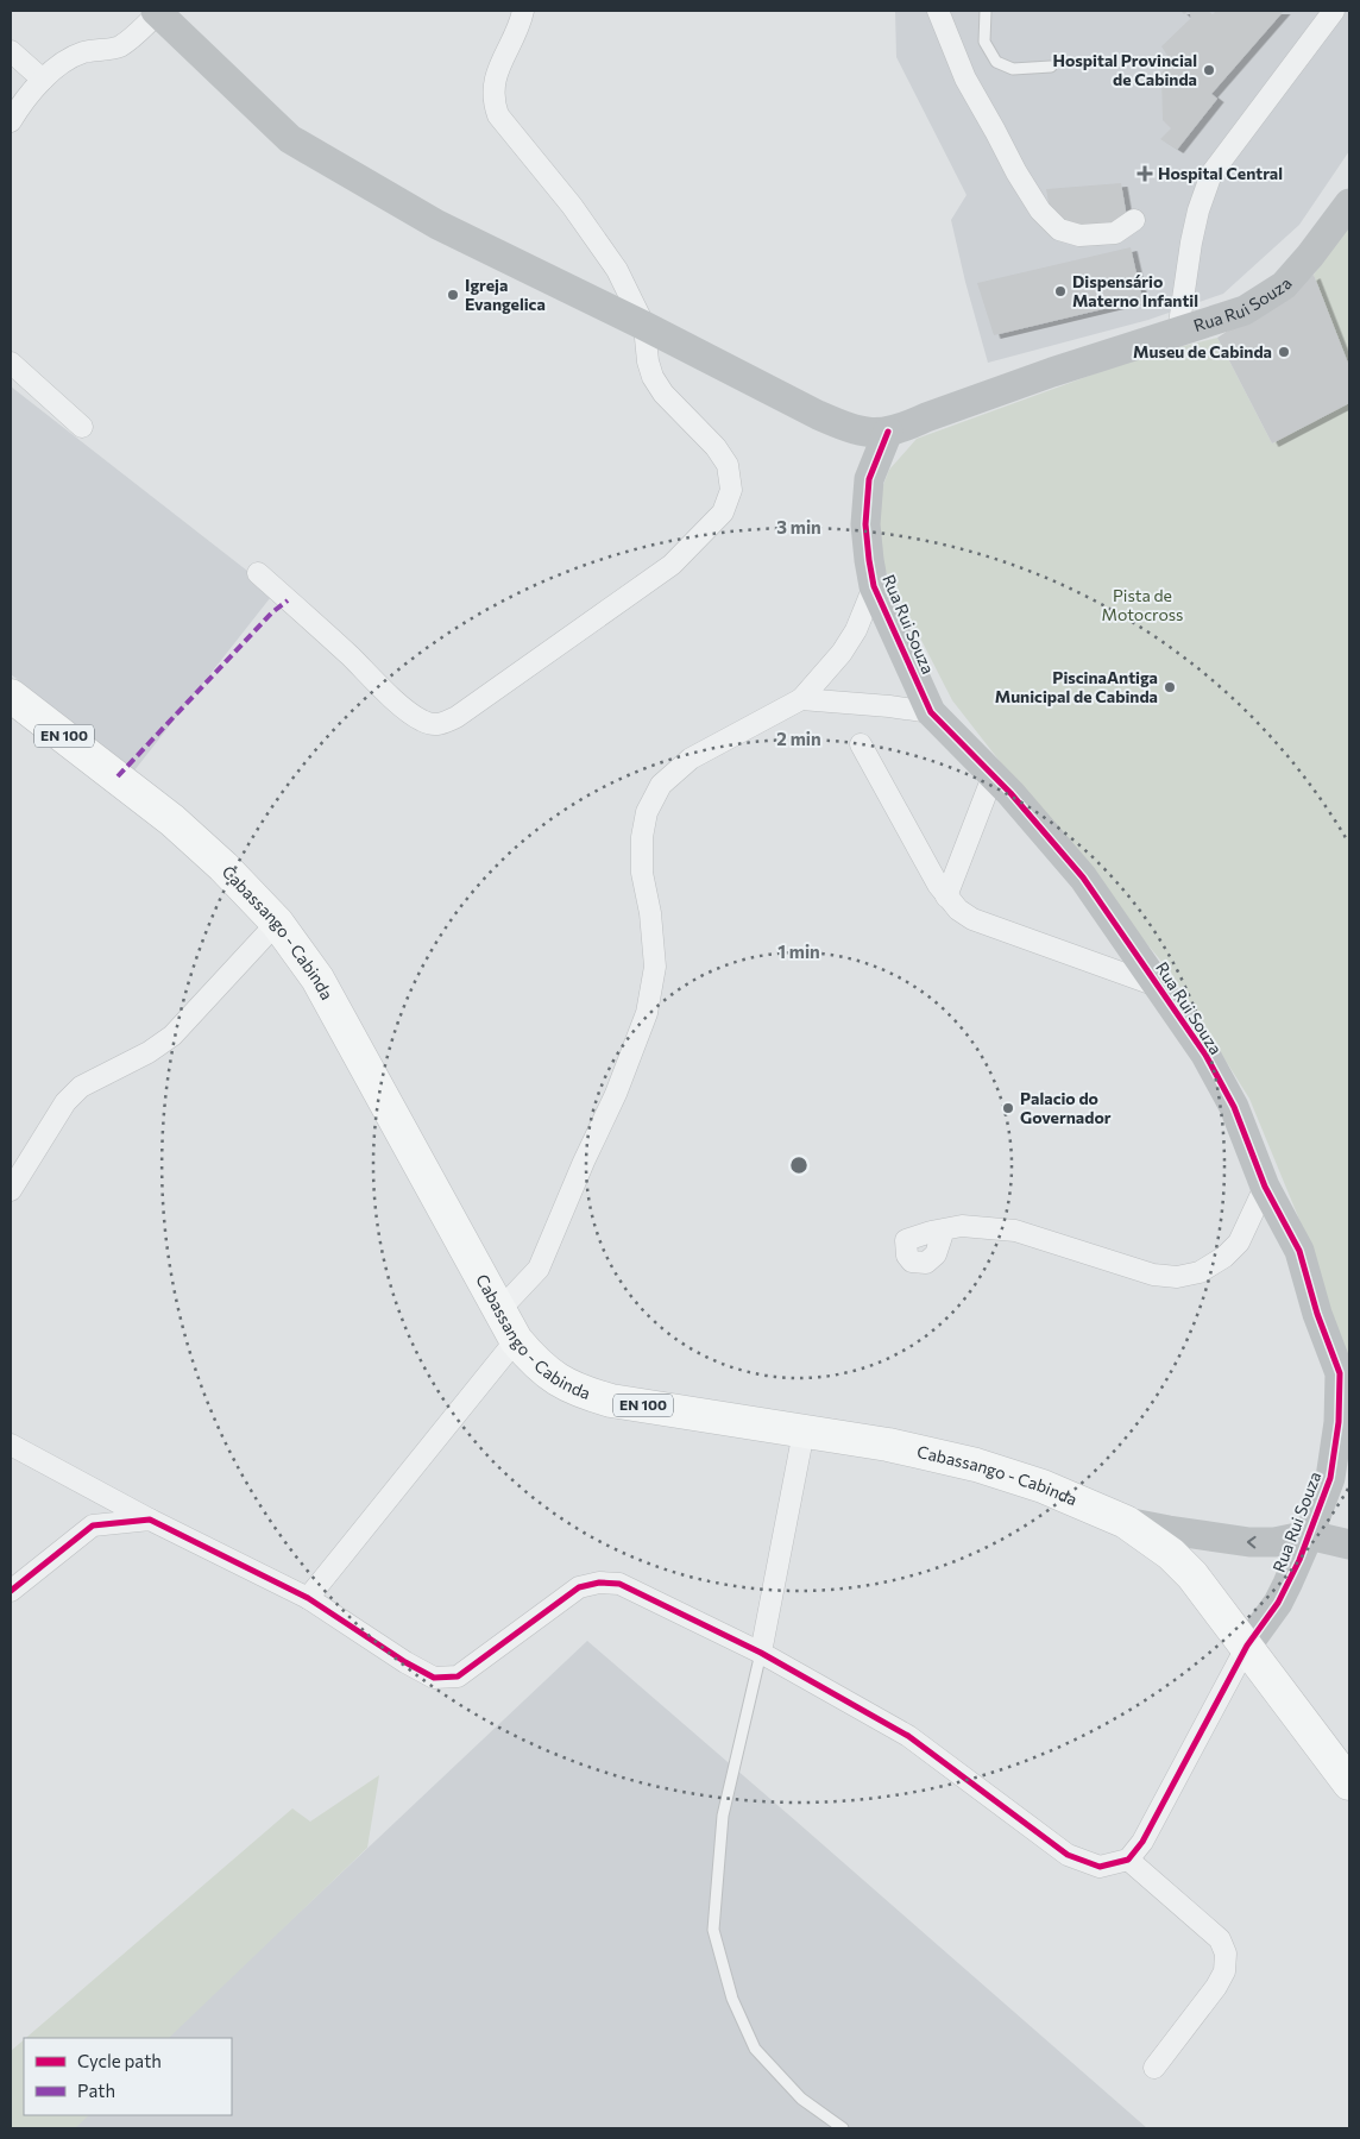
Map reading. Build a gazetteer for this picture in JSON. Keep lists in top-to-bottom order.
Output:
{
  "streets": {
    "main road": ["EN 100", "Cabassango - Cabinda"],
    "street": ["Rua Rui Souza"]
  },
  "crossings": [
    ["Rua Rui Souza", "Cabassango - Cabinda"]
  ],
  "parks": ["Pista de Motocross"],
  "places": {
    "other": [
      "Hospital Provincial de Cabinda",
      "Dispensário Materno Infantil",
      "Igreja Evangelica",
      "Museu de Cabinda",
      "PiscinaAntiga Municipal de Cabinda",
      "Palacio do Governador"
    ],
    "health": ["Hospital Central"]
  },
  "legend": ["Cycle path", "Path"],
  "rings": ["3 min", "2 min", "1 min"]
}
